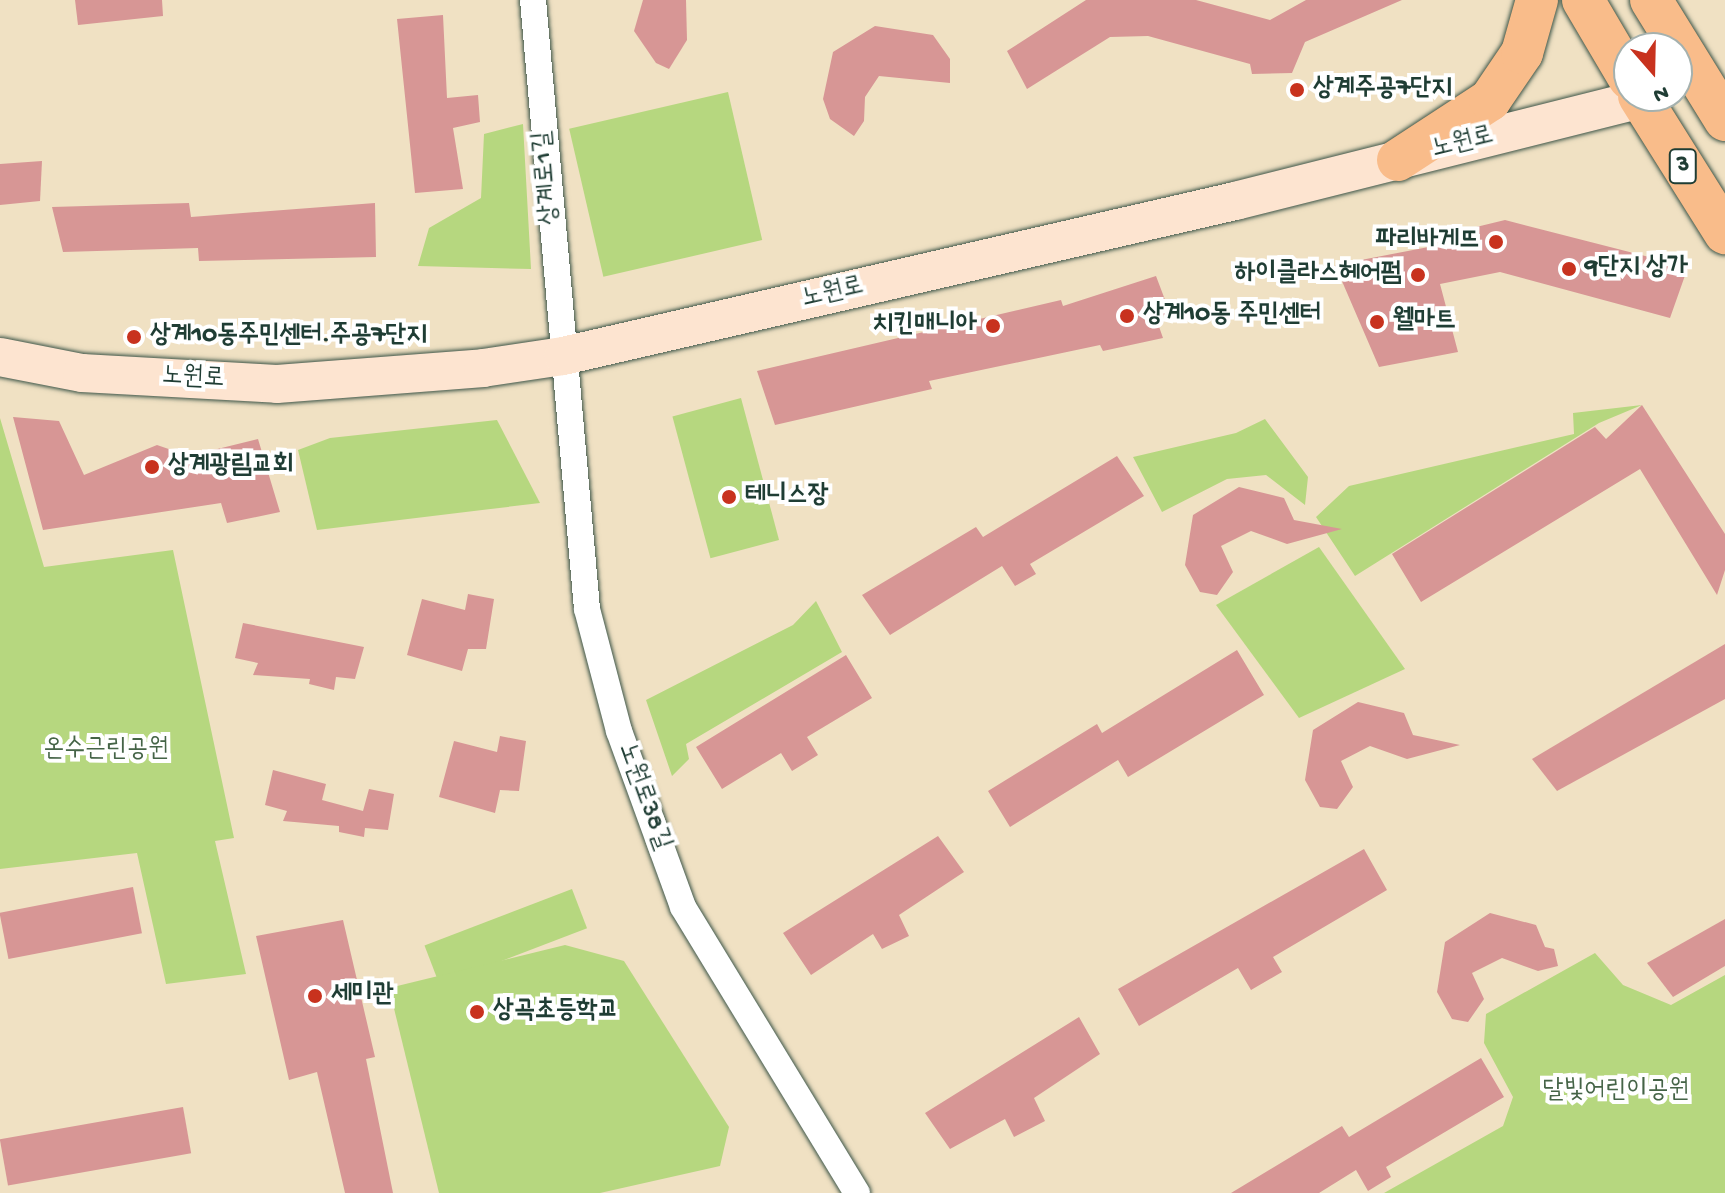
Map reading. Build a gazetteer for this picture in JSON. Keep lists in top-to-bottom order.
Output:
{
  "streets": {
    "main road": ["노원로", "3"],
    "street": ["상계로1길", "노원로38길"]
  },
  "crossings": [
    ["노원로", "상계로1길"],
    ["노원로", "노원로38길"],
    ["상계로1길", "노원로38길"]
  ],
  "parks": ["온수근린공원", "달빛어린이공원"],
  "places": [
    "상계주공7단지",
    "파리바게뜨",
    "9단지 상가",
    "하이클라스헤어펌",
    "상계10동 주민센터",
    "웰마트",
    "치킨매니아",
    "상계10동주민센터.주공7단지",
    "상계광림교회",
    "테니스장",
    "세미관",
    "상곡초등학교"
  ],
  "north": "bottom"
}
